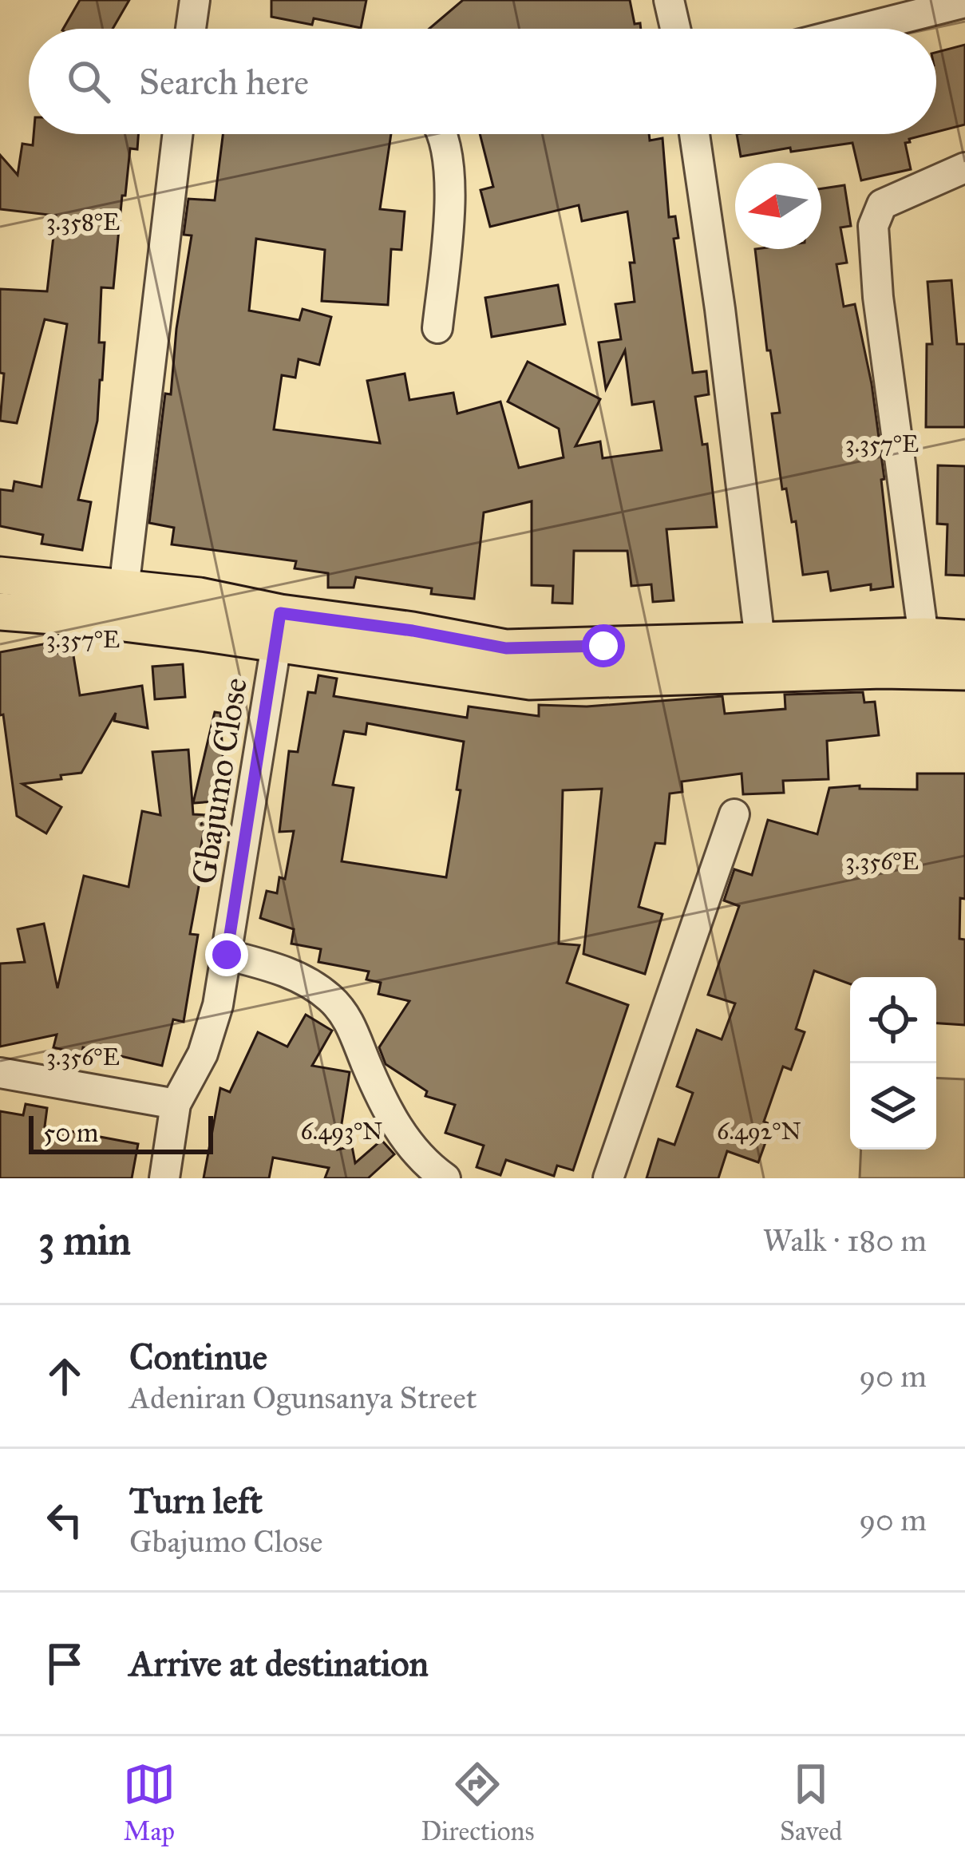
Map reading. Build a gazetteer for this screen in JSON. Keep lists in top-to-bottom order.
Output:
{
  "streets": {
    "street": ["Gbajumo Close"]
  },
  "scale_bar": "50 m",
  "north": "left",
  "page": {
    "search": "Search here",
    "scale": "50 m",
    "heading": ["3 min", "Walk · 180 m"],
    "list": [
      ["Continue", "Adeniran Ogunsanya Street", "90 m"],
      ["Turn left", "Gbajumo Close", "90 m"],
      "Arrive at destination"
    ],
    "nav": ["Map", "Directions", "Saved"]
  },
  "coordinates": [
    "3.358°E",
    "3.357°E",
    "3.356°E",
    "6.493°N",
    "6.492°N"
  ]
}
